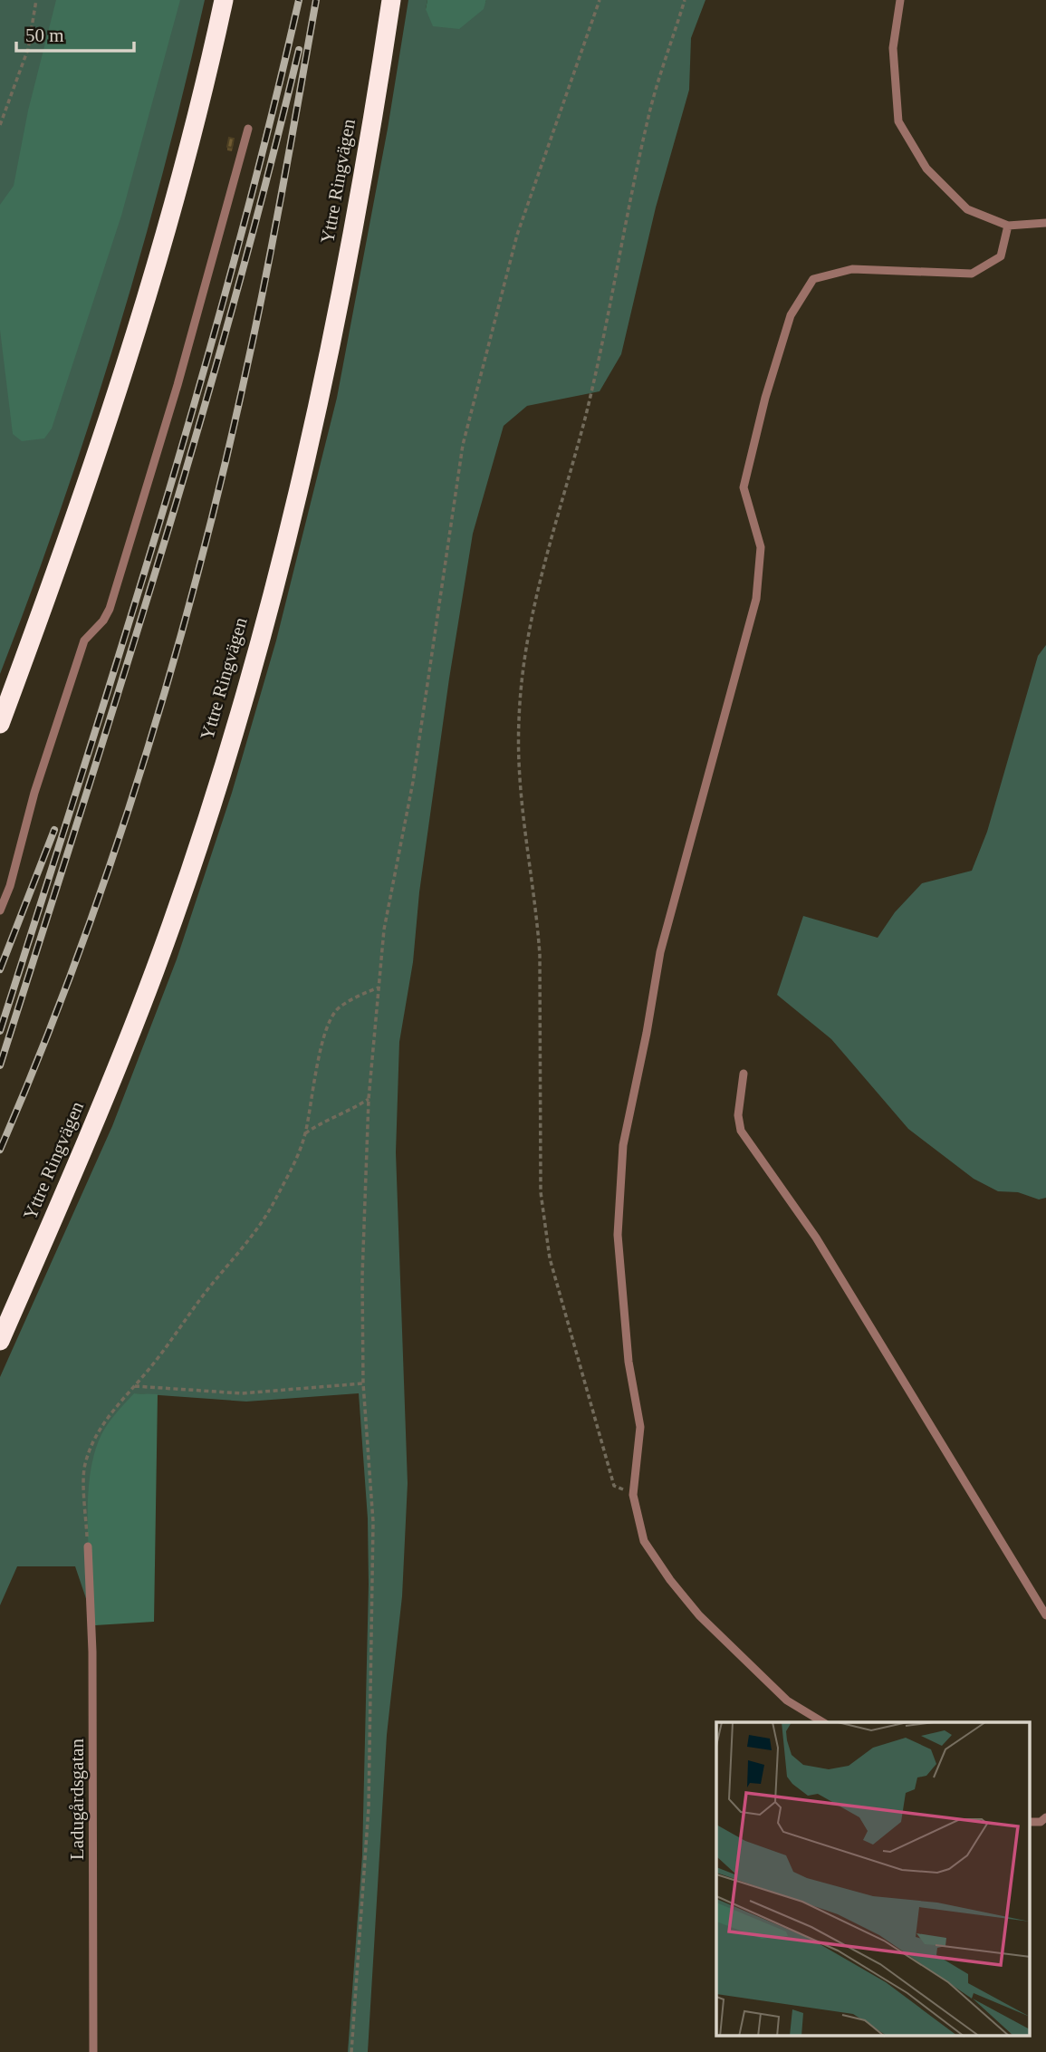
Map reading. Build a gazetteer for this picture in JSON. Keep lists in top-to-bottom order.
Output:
{
  "streets": {
    "highway": ["Yttre Ringvägen"],
    "lane": ["Ladugårdsgatan"]
  },
  "scale_bar": "50 m"
}
